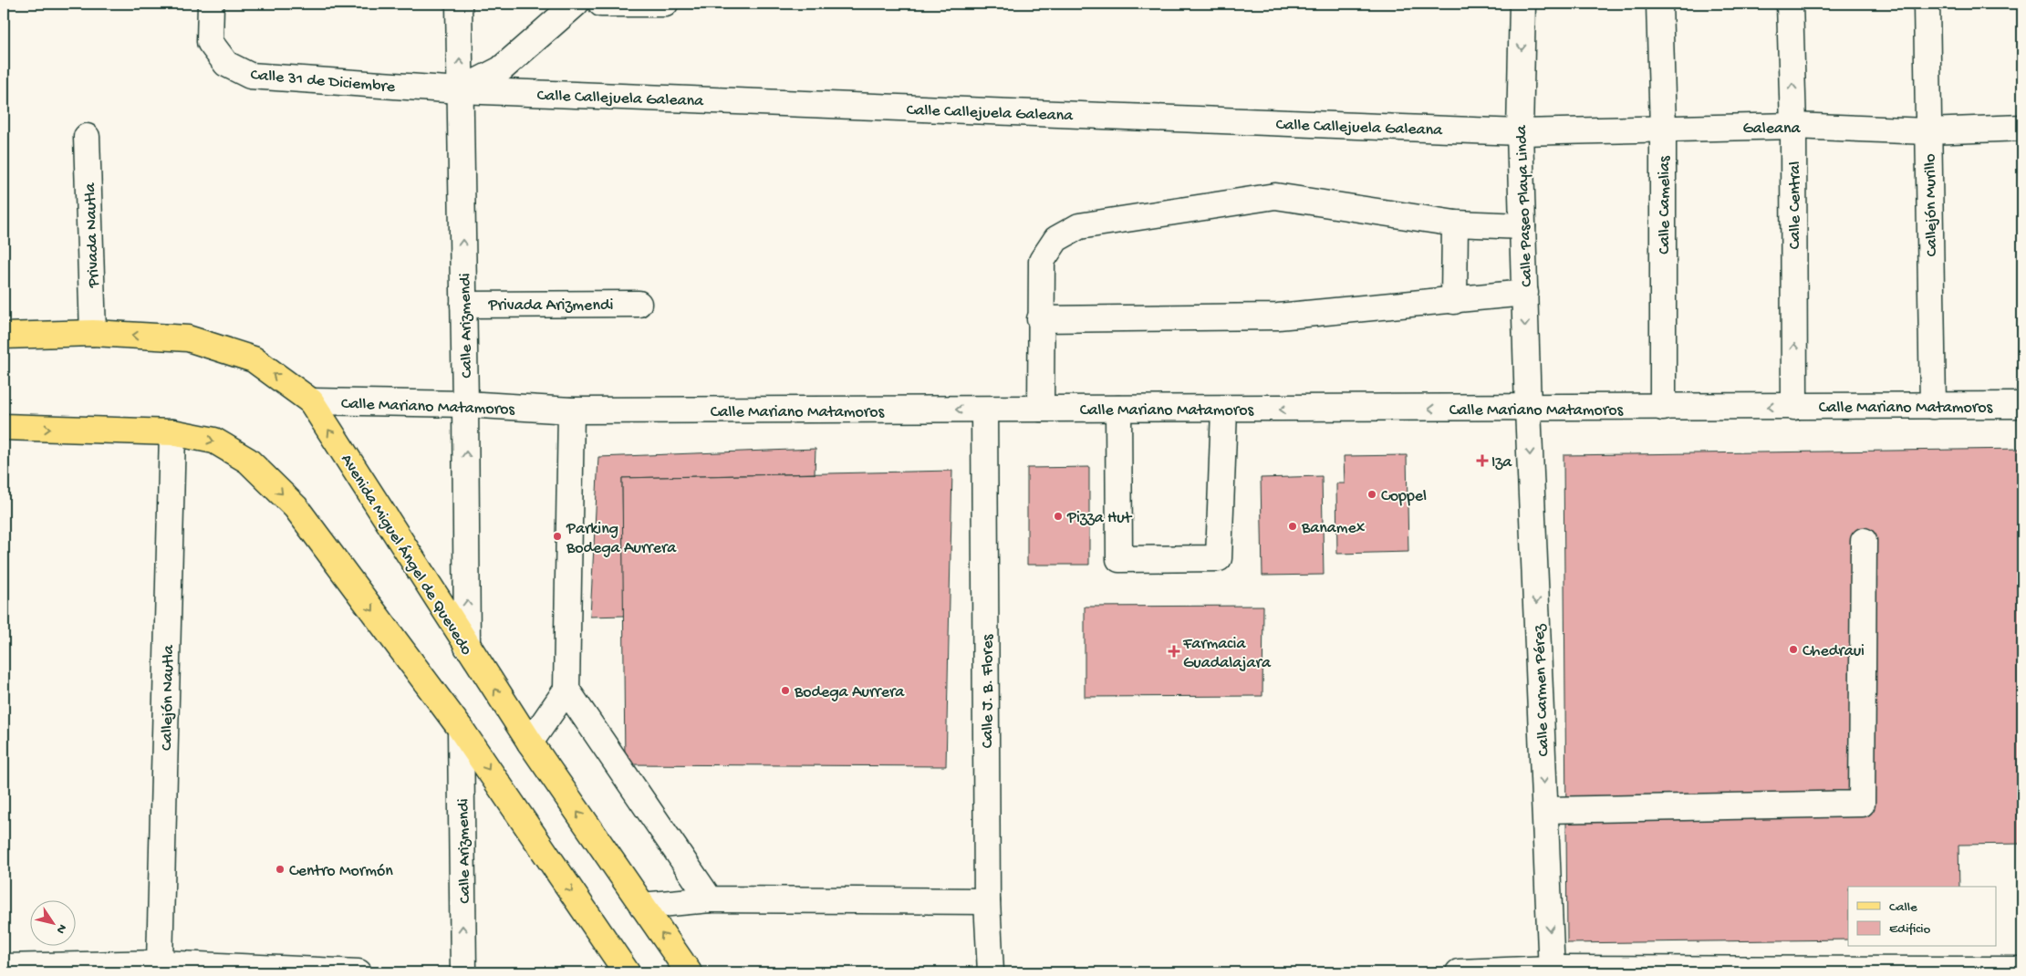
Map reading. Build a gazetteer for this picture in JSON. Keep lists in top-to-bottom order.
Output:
{
  "streets": {
    "main road": ["Avenida Miguel Ángel de Quevedo"],
    "street": [
      "Calle 31 de Diciembre",
      "Calle Callejuela Galeana",
      "Galeana",
      "Calle Camelias",
      "Calle Central",
      "Callejón Murillo",
      "Calle Paseo Playa Linda",
      "Privada Nautla",
      "Privada Arizmendi",
      "Calle Arizmendi",
      "Calle Mariano Matamoros",
      "Calle Carmen Pérez",
      "Calle J. B. Flores",
      "Callejón Nautla"
    ]
  },
  "crossings": [
    ["Calle 31 de Diciembre", "Calle Callejuela Galeana"],
    ["Calle 31 de Diciembre", "Calle Arizmendi"],
    ["Calle Callejuela Galeana", "Galeana"],
    ["Calle Callejuela Galeana", "Calle Paseo Playa Linda"],
    ["Calle Callejuela Galeana", "Calle Arizmendi"],
    ["Galeana", "Calle Camelias"],
    ["Galeana", "Calle Central"],
    ["Galeana", "Callejón Murillo"],
    ["Galeana", "Calle Paseo Playa Linda"],
    ["Calle Camelias", "Calle Mariano Matamoros"],
    ["Calle Central", "Calle Mariano Matamoros"],
    ["Callejón Murillo", "Calle Mariano Matamoros"],
    ["Calle Paseo Playa Linda", "Calle Mariano Matamoros"],
    ["Calle Paseo Playa Linda", "Calle Carmen Pérez"],
    ["Privada Nautla", "Avenida Miguel Ángel de Quevedo"],
    ["Privada Arizmendi", "Calle Arizmendi"],
    ["Calle Arizmendi", "Calle Mariano Matamoros"],
    ["Calle Arizmendi", "Avenida Miguel Ángel de Quevedo"],
    ["Calle Mariano Matamoros", "Avenida Miguel Ángel de Quevedo"],
    ["Calle Mariano Matamoros", "Calle Carmen Pérez"],
    ["Calle Mariano Matamoros", "Calle J. B. Flores"]
  ],
  "one_way": [
    "Calle Central",
    "Calle Paseo Playa Linda",
    "Calle Arizmendi",
    "Calle Carmen Pérez"
  ],
  "places": {
    "health": ["Iza", "Farmacia Guadalajara"],
    "other": [
      "Coppel",
      "Pizza Hut",
      "Banamex",
      "Parking Bodega Aurrera",
      "Chedraui",
      "Bodega Aurrera",
      "Centro Mormón"
    ]
  },
  "legend": ["Calle", "Edificio"],
  "north": "bottom right"
}
